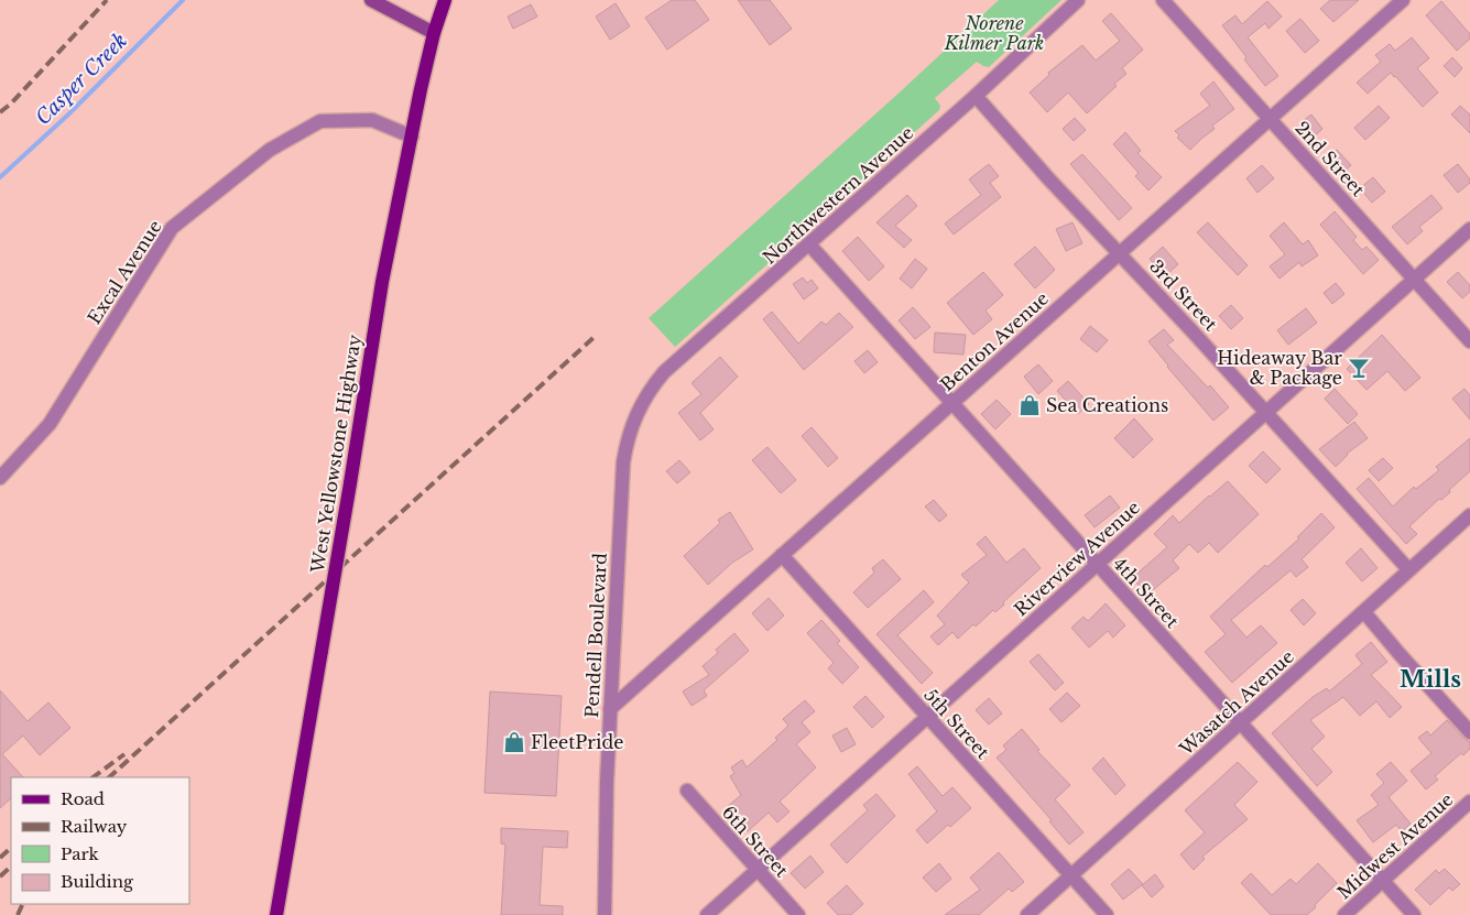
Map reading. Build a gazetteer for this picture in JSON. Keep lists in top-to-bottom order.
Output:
{
  "streets": {
    "main road": ["West Yellowstone Highway"],
    "street": [
      "2nd Street",
      "Northwestern Avenue",
      "Excal Avenue",
      "3rd Street",
      "Benton Avenue",
      "Riverview Avenue",
      "4th Street",
      "Pendell Boulevard",
      "Wasatch Avenue",
      "5th Street",
      "6th Street",
      "Midwest Avenue"
    ]
  },
  "crossings": [
    ["2nd Street", "Benton Avenue"],
    ["2nd Street", "Riverview Avenue"],
    ["Northwestern Avenue", "3rd Street"],
    ["Northwestern Avenue", "4th Street"],
    ["Northwestern Avenue", "Pendell Boulevard"],
    ["Excal Avenue", "West Yellowstone Highway"],
    ["3rd Street", "Benton Avenue"],
    ["3rd Street", "Riverview Avenue"],
    ["3rd Street", "Wasatch Avenue"],
    ["Benton Avenue", "4th Street"],
    ["Benton Avenue", "Pendell Boulevard"],
    ["Benton Avenue", "5th Street"],
    ["Riverview Avenue", "4th Street"],
    ["Riverview Avenue", "5th Street"],
    ["Riverview Avenue", "6th Street"],
    ["4th Street", "Wasatch Avenue"],
    ["4th Street", "Midwest Avenue"],
    ["Wasatch Avenue", "5th Street"]
  ],
  "districts": ["Mills"],
  "water": ["Casper Creek"],
  "parks": ["Norene Kilmer Park"],
  "places": {
    "bar": ["Hideaway Bar & Package"],
    "shop": ["Sea Creations", "FleetPride"]
  },
  "legend": [
    "Road",
    "Railway",
    "Park",
    "Building"
  ]
}
